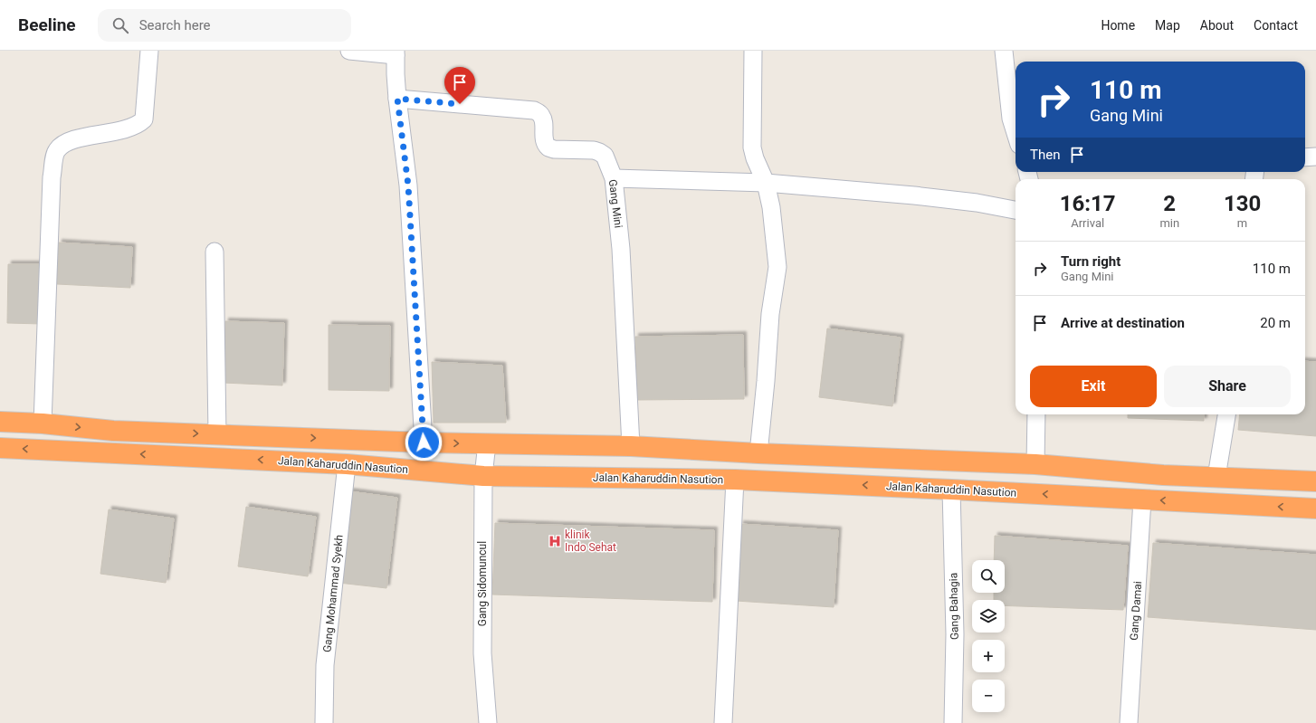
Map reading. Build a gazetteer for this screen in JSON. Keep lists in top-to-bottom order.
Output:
{
  "streets": {
    "highway": ["Jalan Kaharuddin Nasution"],
    "street": [
      "Gang Mini",
      "Gang Sidomuncul",
      "Gang Mohammad Syekh",
      "Gang Bahagia",
      "Gang Damai"
    ]
  },
  "crossings": [
    ["Jalan Kaharuddin Nasution", "Gang Sidomuncul"],
    ["Jalan Kaharuddin Nasution", "Gang Mohammad Syekh"],
    ["Jalan Kaharuddin Nasution", "Gang Bahagia"],
    ["Jalan Kaharuddin Nasution", "Gang Damai"]
  ],
  "places": {
    "hospital": ["klinik Indo Sehat"]
  },
  "page": {
    "header": "Beeline",
    "search": "Search here",
    "nav": [
      "Home",
      "Map",
      "About",
      "Contact"
    ],
    "turn": ["110 m", "Gang Mini"],
    "then": "Then",
    "eta": [
      "16:17",
      "Arrival",
      "2",
      "min",
      "130",
      "m"
    ],
    "list": [
      {
        "name": "Turn right",
        "note": "Gang Mini",
        "value": "110 m"
      },
      {
        "name": "Arrive at destination",
        "value": "20 m"
      }
    ],
    "buttons": ["Exit", "Share"],
    "map_buttons": ["+", "−"]
  }
}
